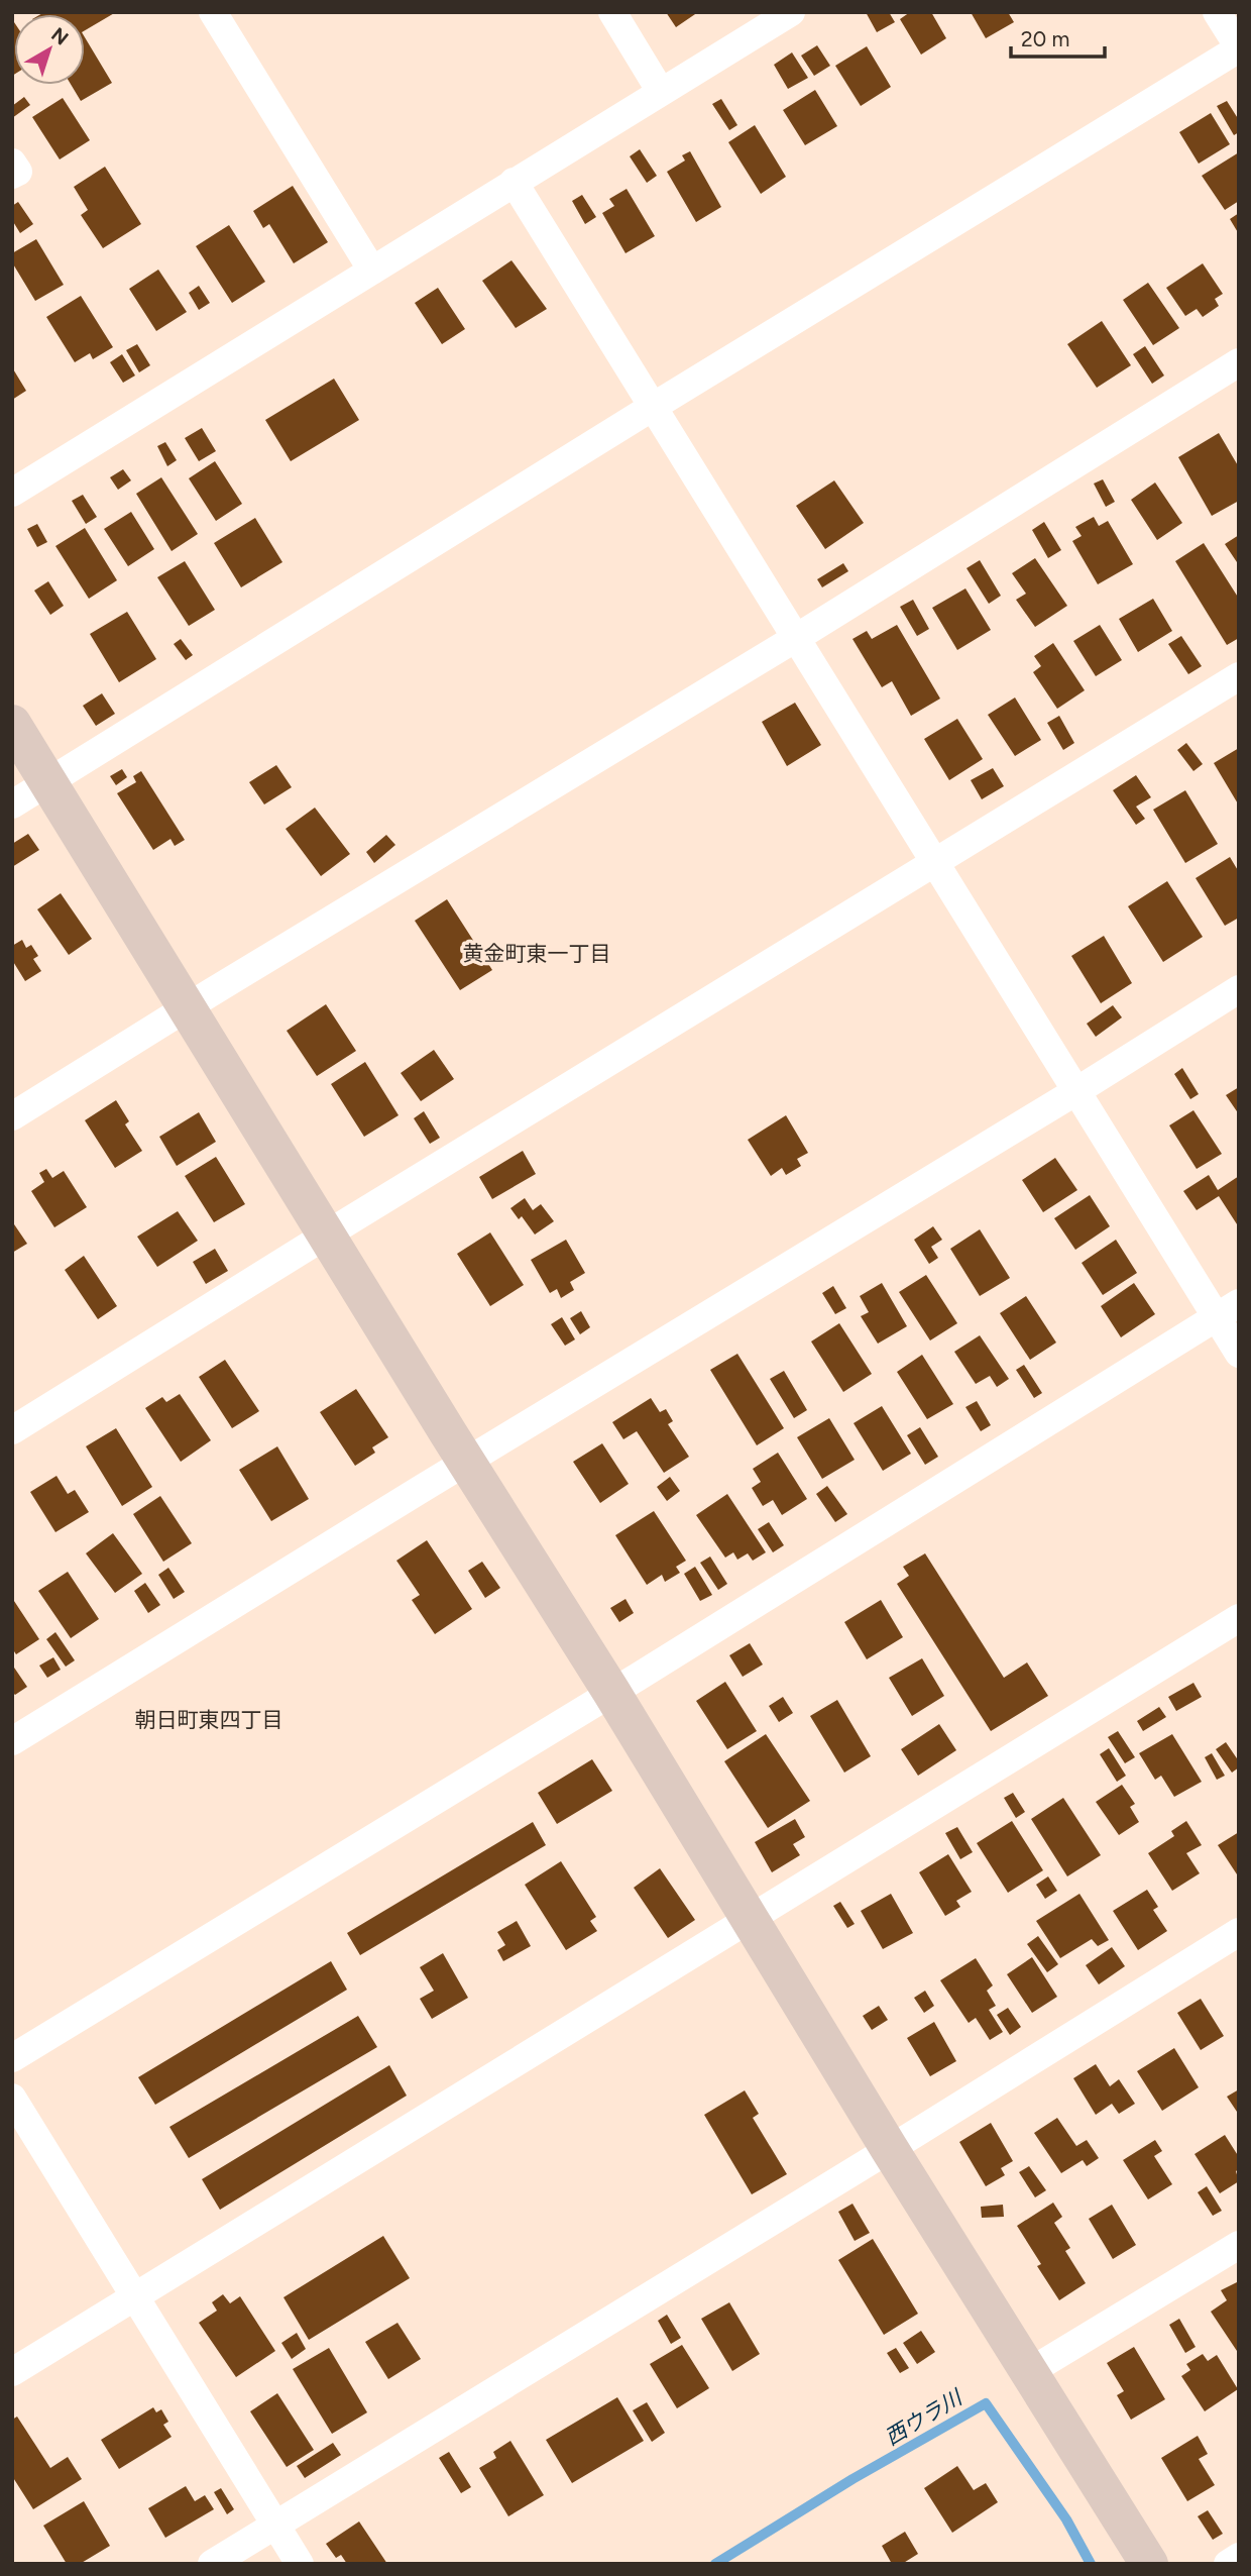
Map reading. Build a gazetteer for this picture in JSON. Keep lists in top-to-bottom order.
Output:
{
  "districts": ["黄金町東一丁目", "朝日町東四丁目"],
  "water": ["西ウラ川"],
  "scale_bar": "20 m",
  "north": "top right"
}
